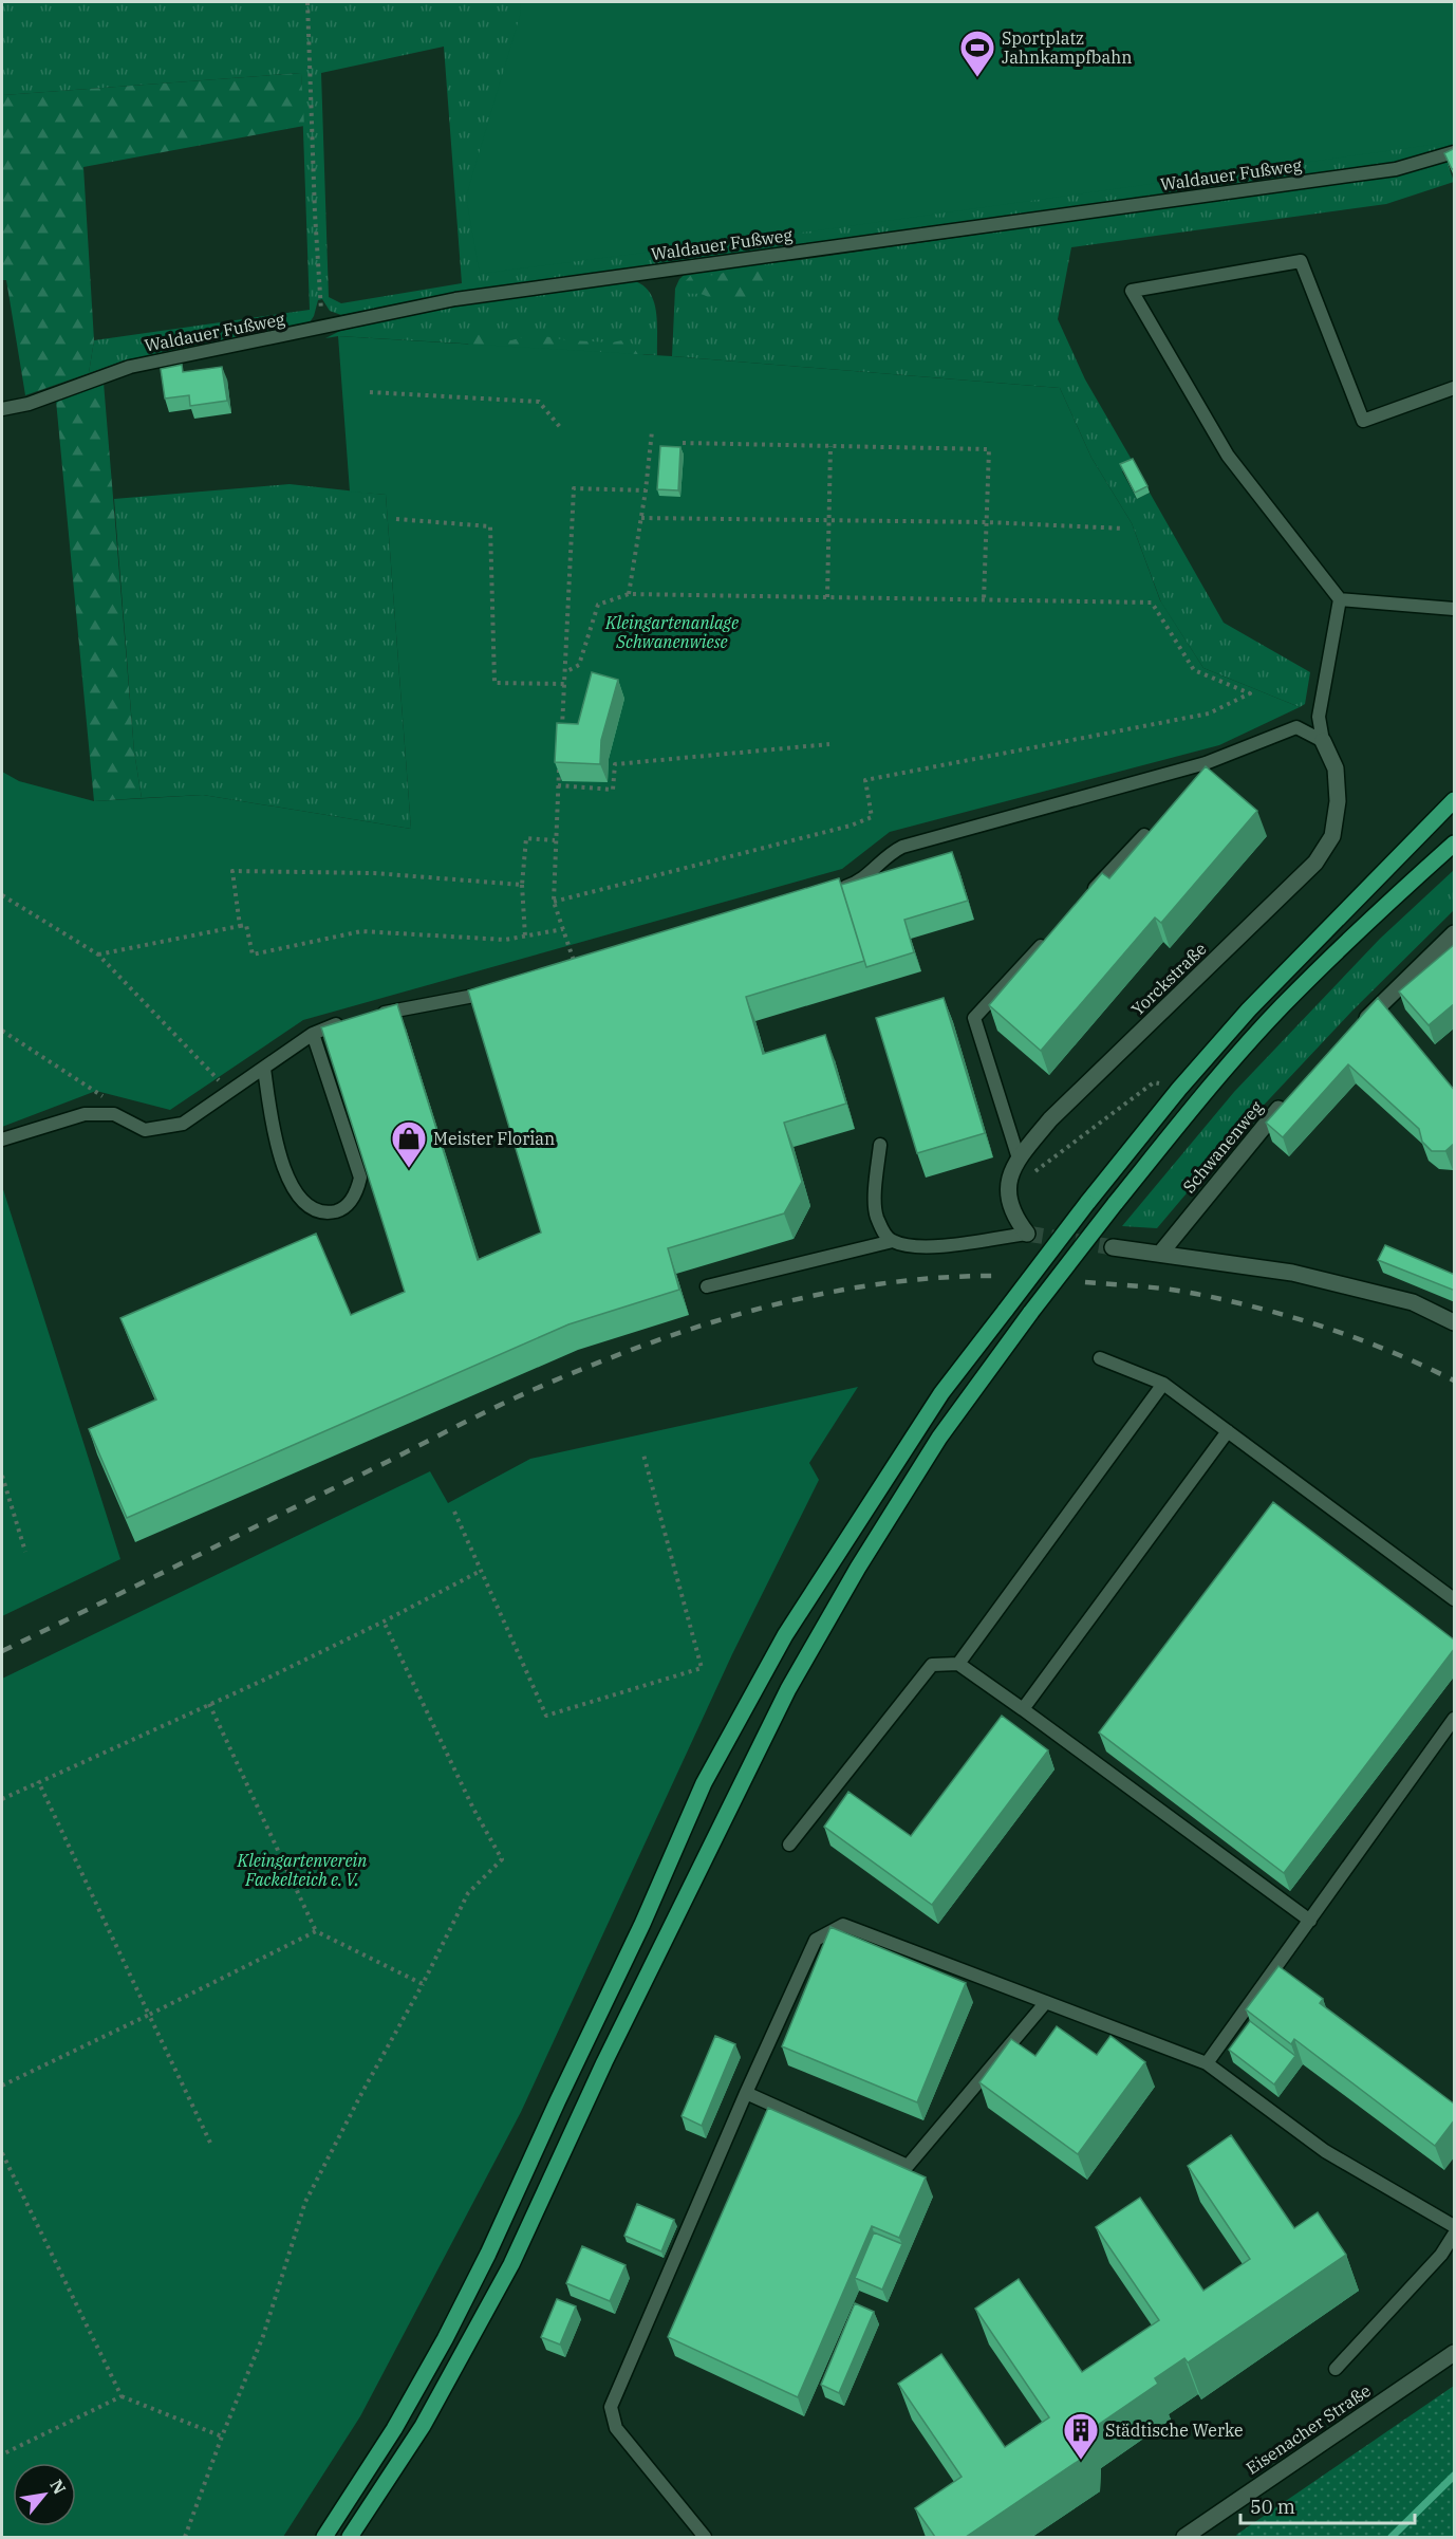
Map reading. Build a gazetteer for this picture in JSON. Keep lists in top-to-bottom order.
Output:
{
  "streets": {
    "street": ["Yorckstraße", "Schwanenweg", "Eisenacher Straße"],
    "lane": ["Waldauer Fußweg"]
  },
  "parks": ["Kleingartenanlage Schwanenwiese", "Kleingartenverein Fackelteich e. V."],
  "places": {
    "sports": ["Sportplatz Jahnkampfbahn"],
    "shop": ["Meister Florian"],
    "building": ["Städtische Werke"]
  },
  "scale_bar": "50 m",
  "north": "top right"
}
